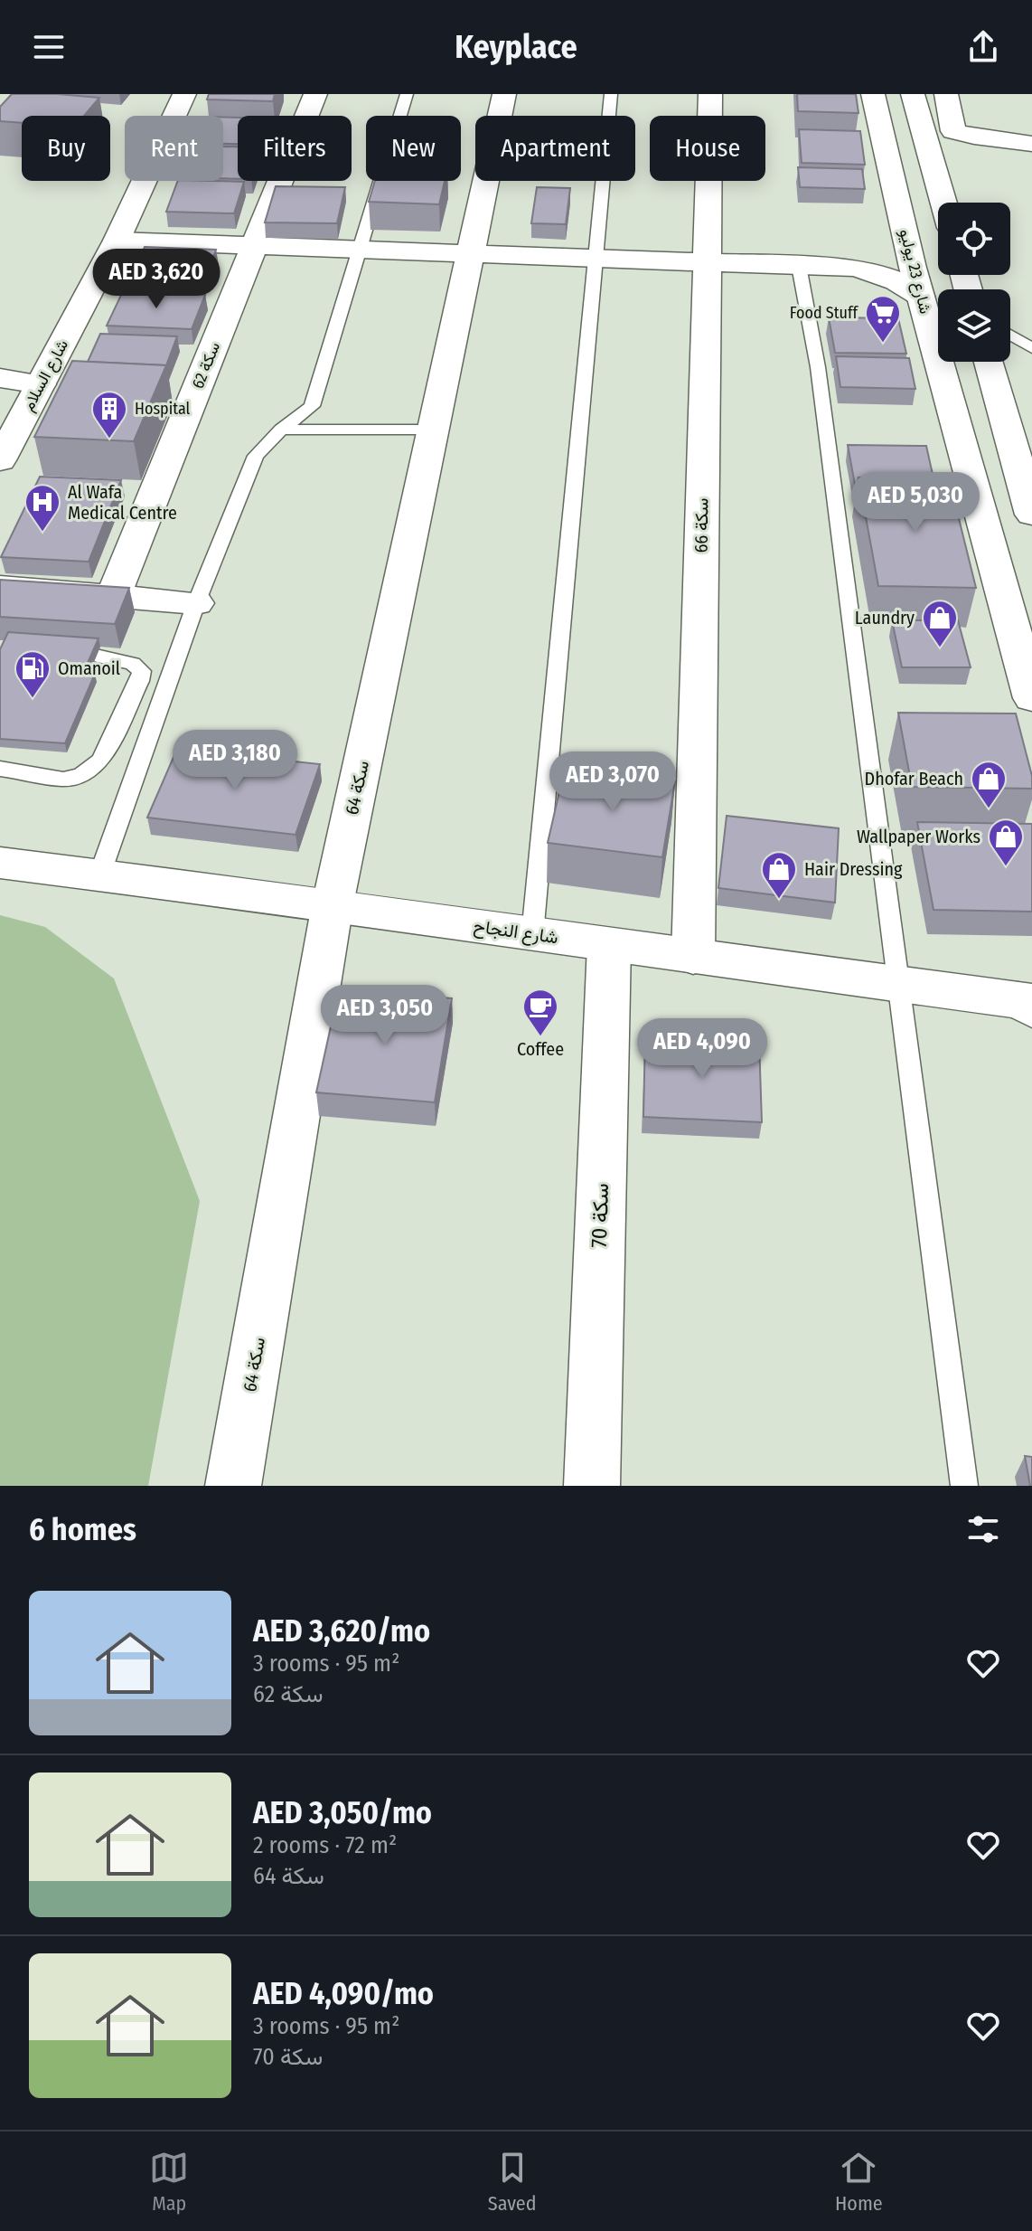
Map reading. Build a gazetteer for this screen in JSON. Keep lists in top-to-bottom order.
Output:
{
  "streets": {
    "street": [
      "شارع 23 يوليو",
      "سكة 62",
      "شارع السلام",
      "سكة 66",
      "سكة 64",
      "شارع النجاح",
      "سكة 70"
    ]
  },
  "crossings": [
    ["سكة 66", "شارع النجاح"],
    ["سكة 64", "شارع النجاح"],
    ["شارع النجاح", "سكة 70"]
  ],
  "places": {
    "supermarket": ["Food Stuff"],
    "building": ["Hospital"],
    "hospital": ["Al Wafa Medical Centre"],
    "shop": [
      "Laundry",
      "Dhofar Beach",
      "Wallpaper Works",
      "Hair Dressing"
    ],
    "fuel station": ["Omanoil"],
    "cafe": ["Coffee"]
  },
  "page": {
    "header": "Keyplace",
    "chip": [
      "Buy",
      "Rent",
      "Filters",
      "New",
      "Apartment",
      "House"
    ],
    "price": [
      "AED 3,620",
      "AED 5,030",
      "AED 3,180",
      "AED 3,070",
      "AED 3,050",
      "AED 4,090"
    ],
    "heading": "6 homes",
    "list": [
      {
        "name": "AED 3,620/mo",
        "note": "3 rooms · 95 m² · سكة 62"
      },
      {
        "name": "AED 3,050/mo",
        "note": "2 rooms · 72 m² · سكة 64"
      },
      {
        "name": "AED 4,090/mo",
        "note": "3 rooms · 95 m² · سكة 70"
      }
    ],
    "tabs": ["Map", "Saved", "Home"]
  }
}
